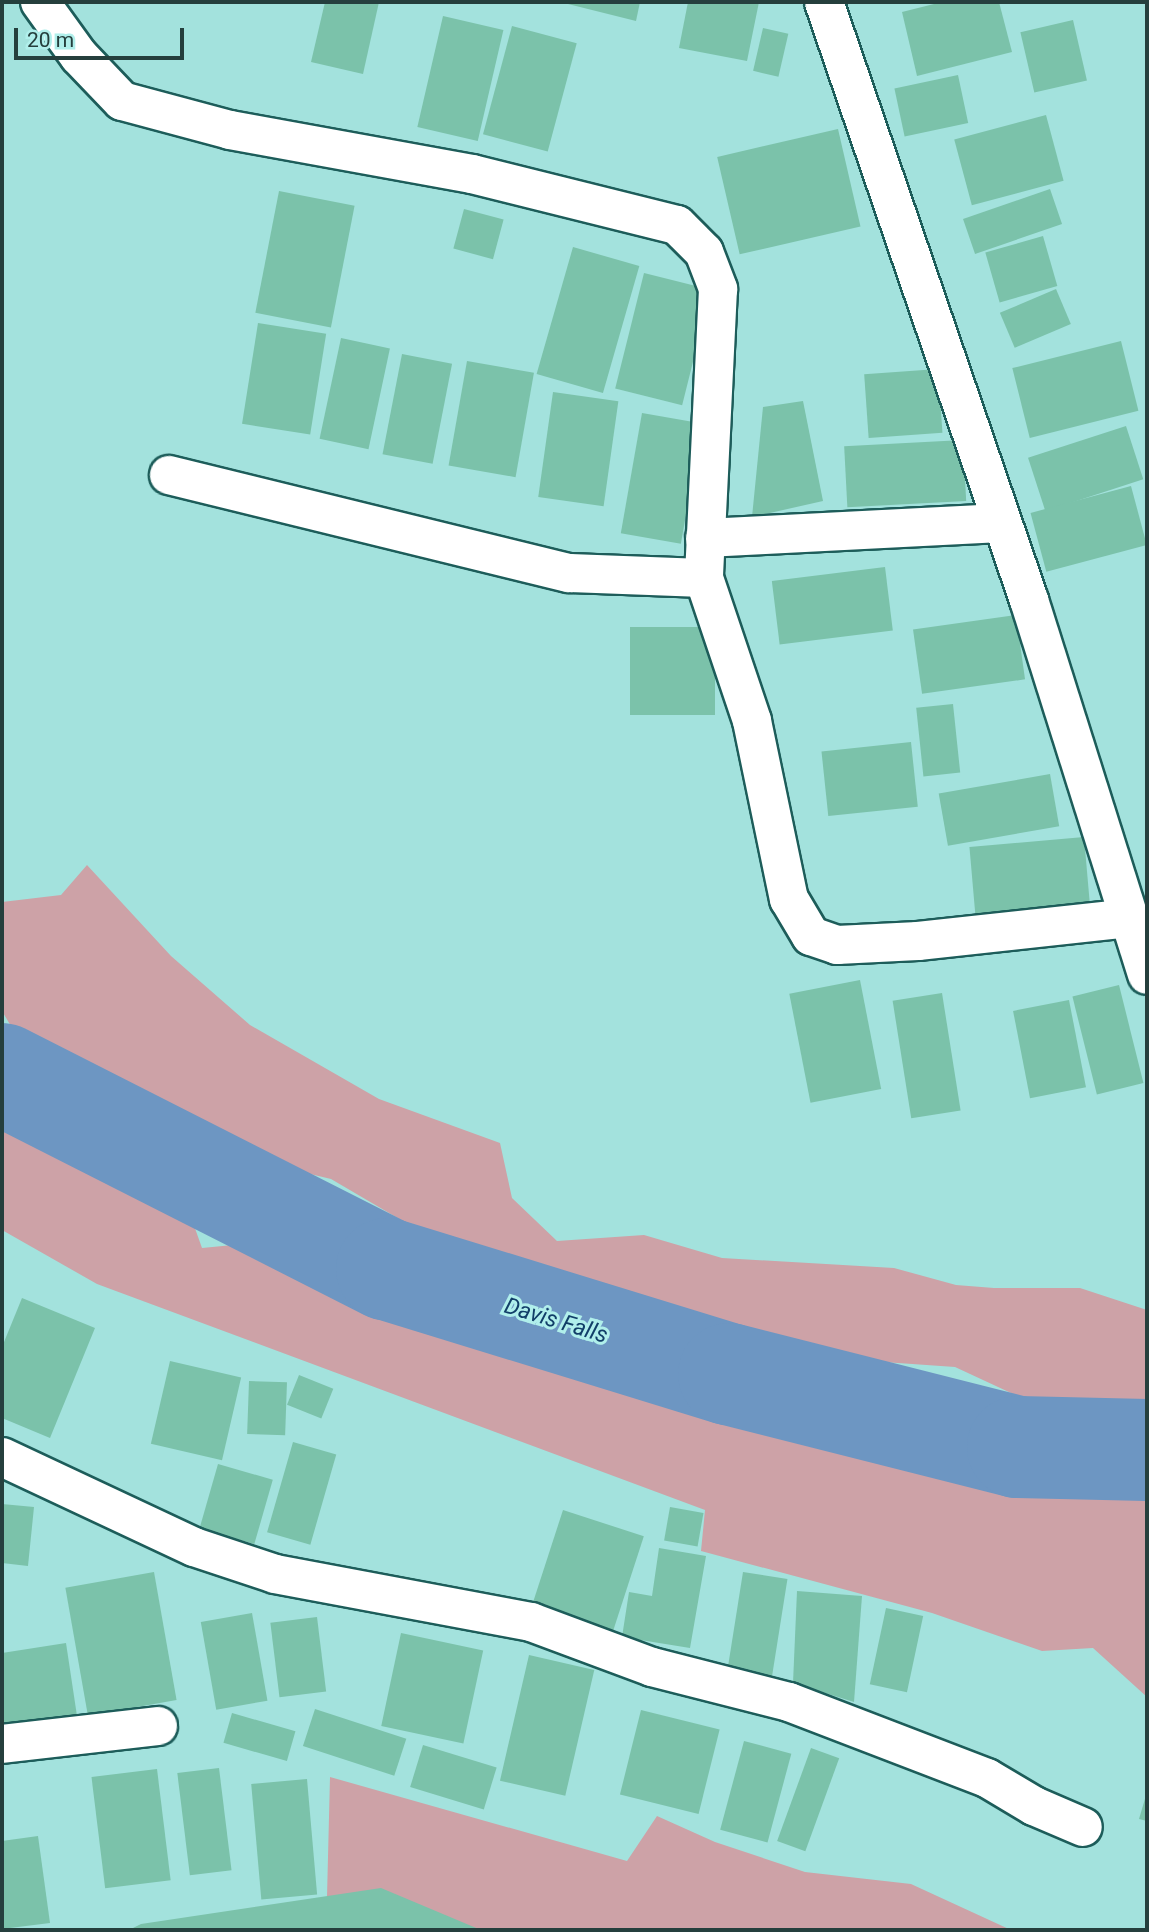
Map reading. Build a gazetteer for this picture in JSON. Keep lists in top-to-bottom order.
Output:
{
  "water": ["Davis Falls"],
  "scale_bar": "20 m"
}
